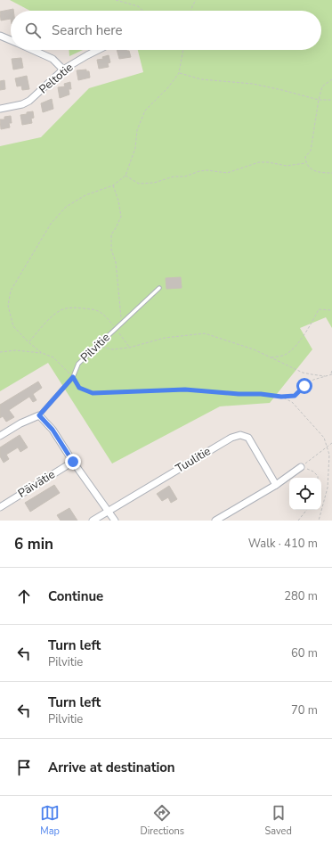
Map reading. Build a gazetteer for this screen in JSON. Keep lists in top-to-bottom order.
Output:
{
  "streets": {
    "street": [
      "Peltotie",
      "Pilvitie",
      "Tuulitie",
      "Päivätie"
    ]
  },
  "page": {
    "search": "Search here",
    "heading": ["6 min", "Walk · 410 m"],
    "list": [
      ["Continue", "280 m"],
      ["Turn left", "Pilvitie", "60 m"],
      ["Turn left", "Pilvitie", "70 m"],
      "Arrive at destination"
    ],
    "nav": ["Map", "Directions", "Saved"]
  }
}
